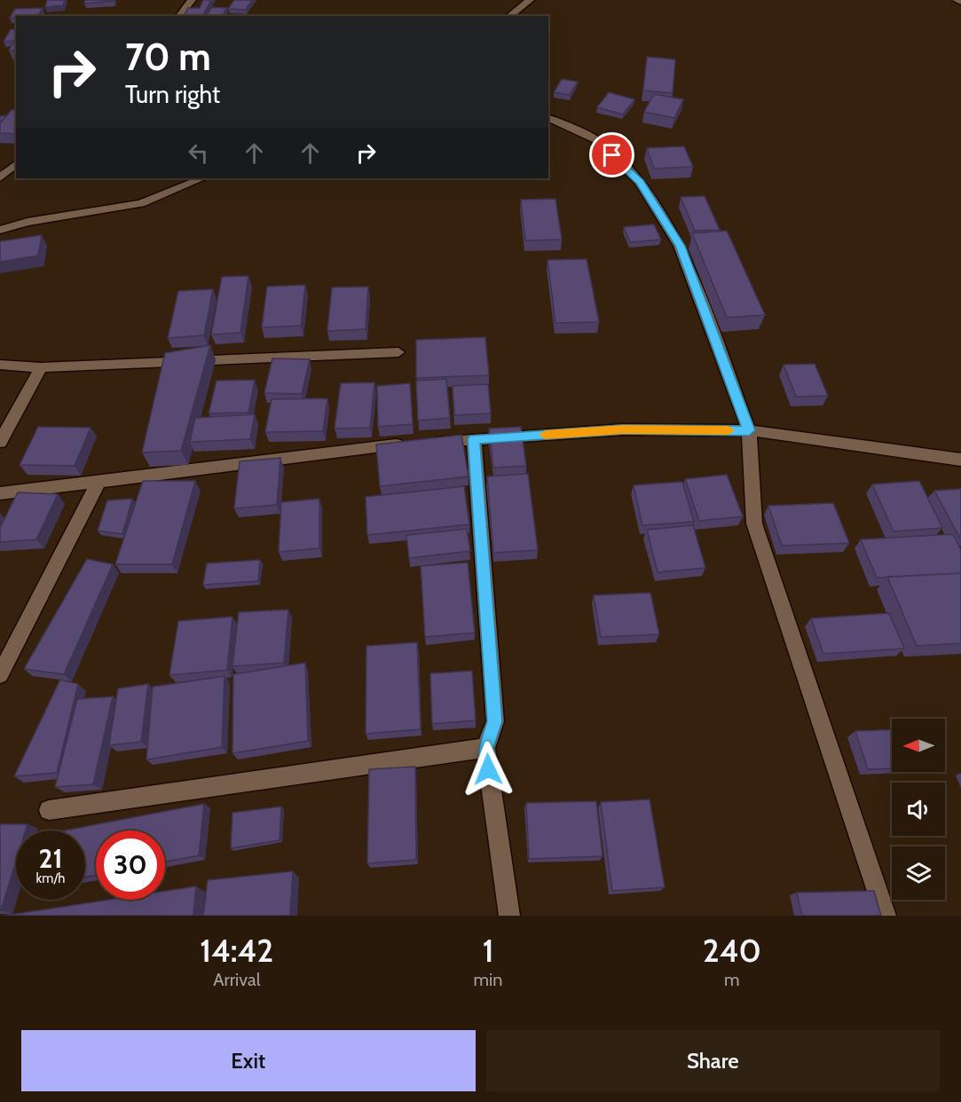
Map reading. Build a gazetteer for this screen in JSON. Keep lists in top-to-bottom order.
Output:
{
  "north": "left",
  "page": {
    "turn": ["70 m", "Turn right"],
    "speed": "21 km/h",
    "limit": "30",
    "eta": [
      "14:42",
      "Arrival",
      "1",
      "min",
      "240",
      "m"
    ],
    "buttons": ["Exit", "Share"]
  }
}
